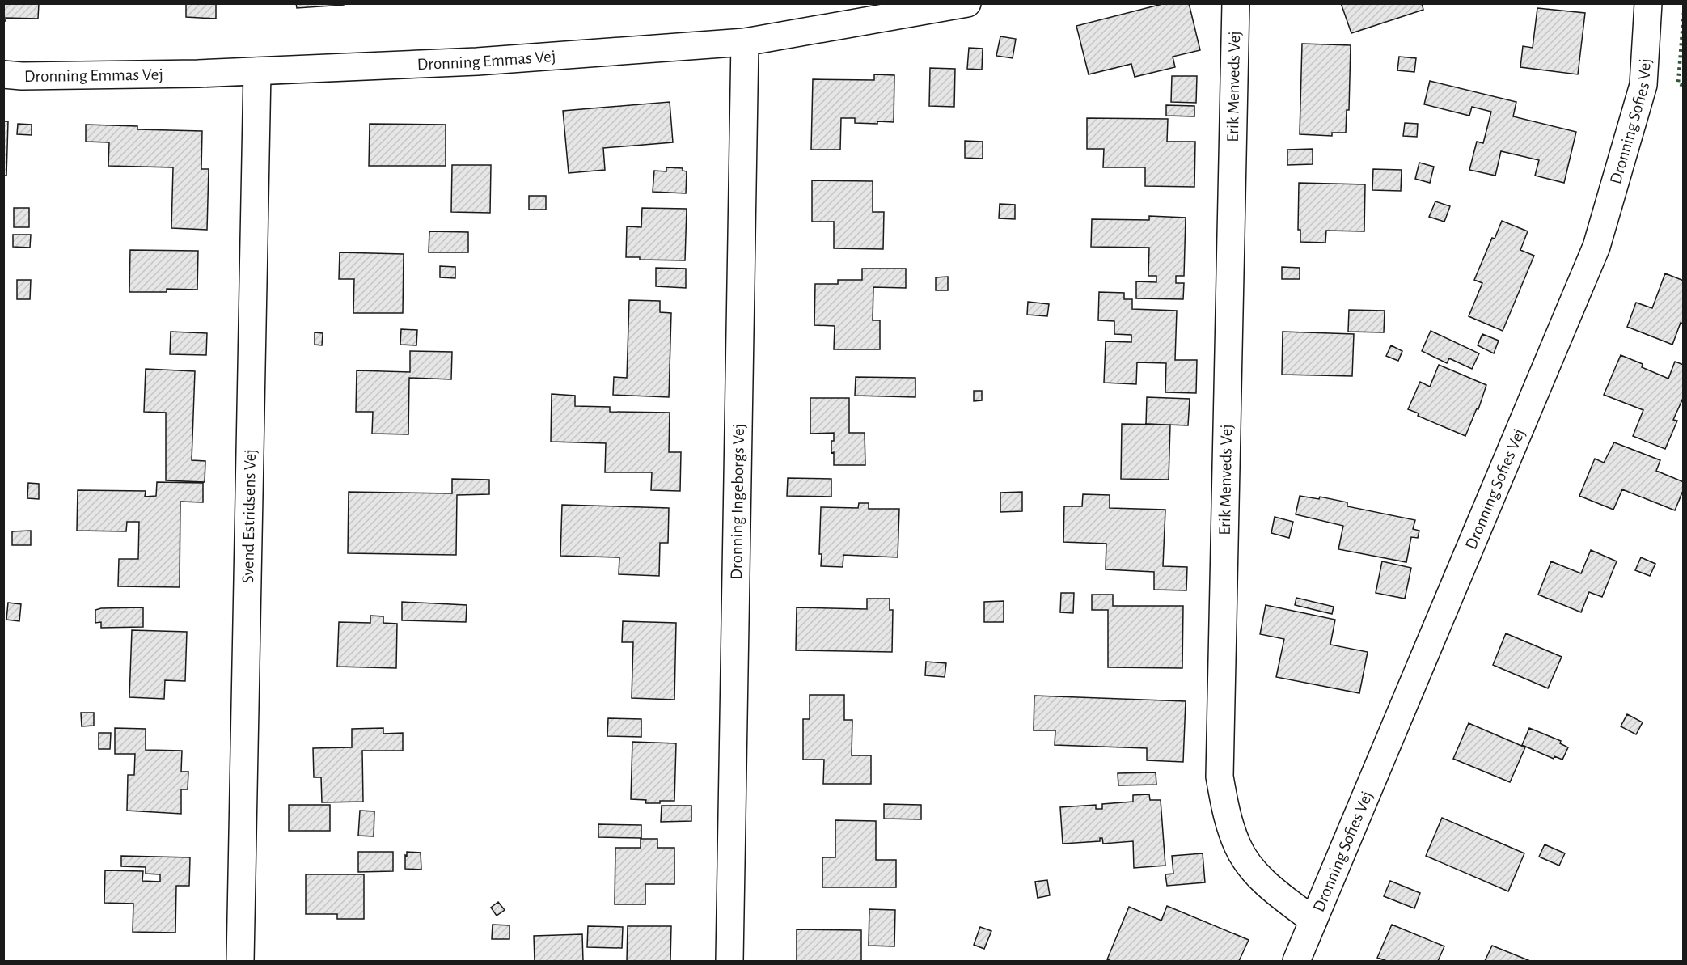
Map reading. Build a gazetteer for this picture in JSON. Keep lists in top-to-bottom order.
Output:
{
  "streets": {
    "street": [
      "Dronning Emmas Vej",
      "Erik Menveds Vej",
      "Dronning Sofies Vej",
      "Dronning Ingeborgs Vej",
      "Svend Estridsens Vej"
    ]
  },
  "crossings": [
    ["Dronning Emmas Vej", "Dronning Ingeborgs Vej"],
    ["Dronning Emmas Vej", "Svend Estridsens Vej"],
    ["Erik Menveds Vej", "Dronning Sofies Vej"]
  ]
}
